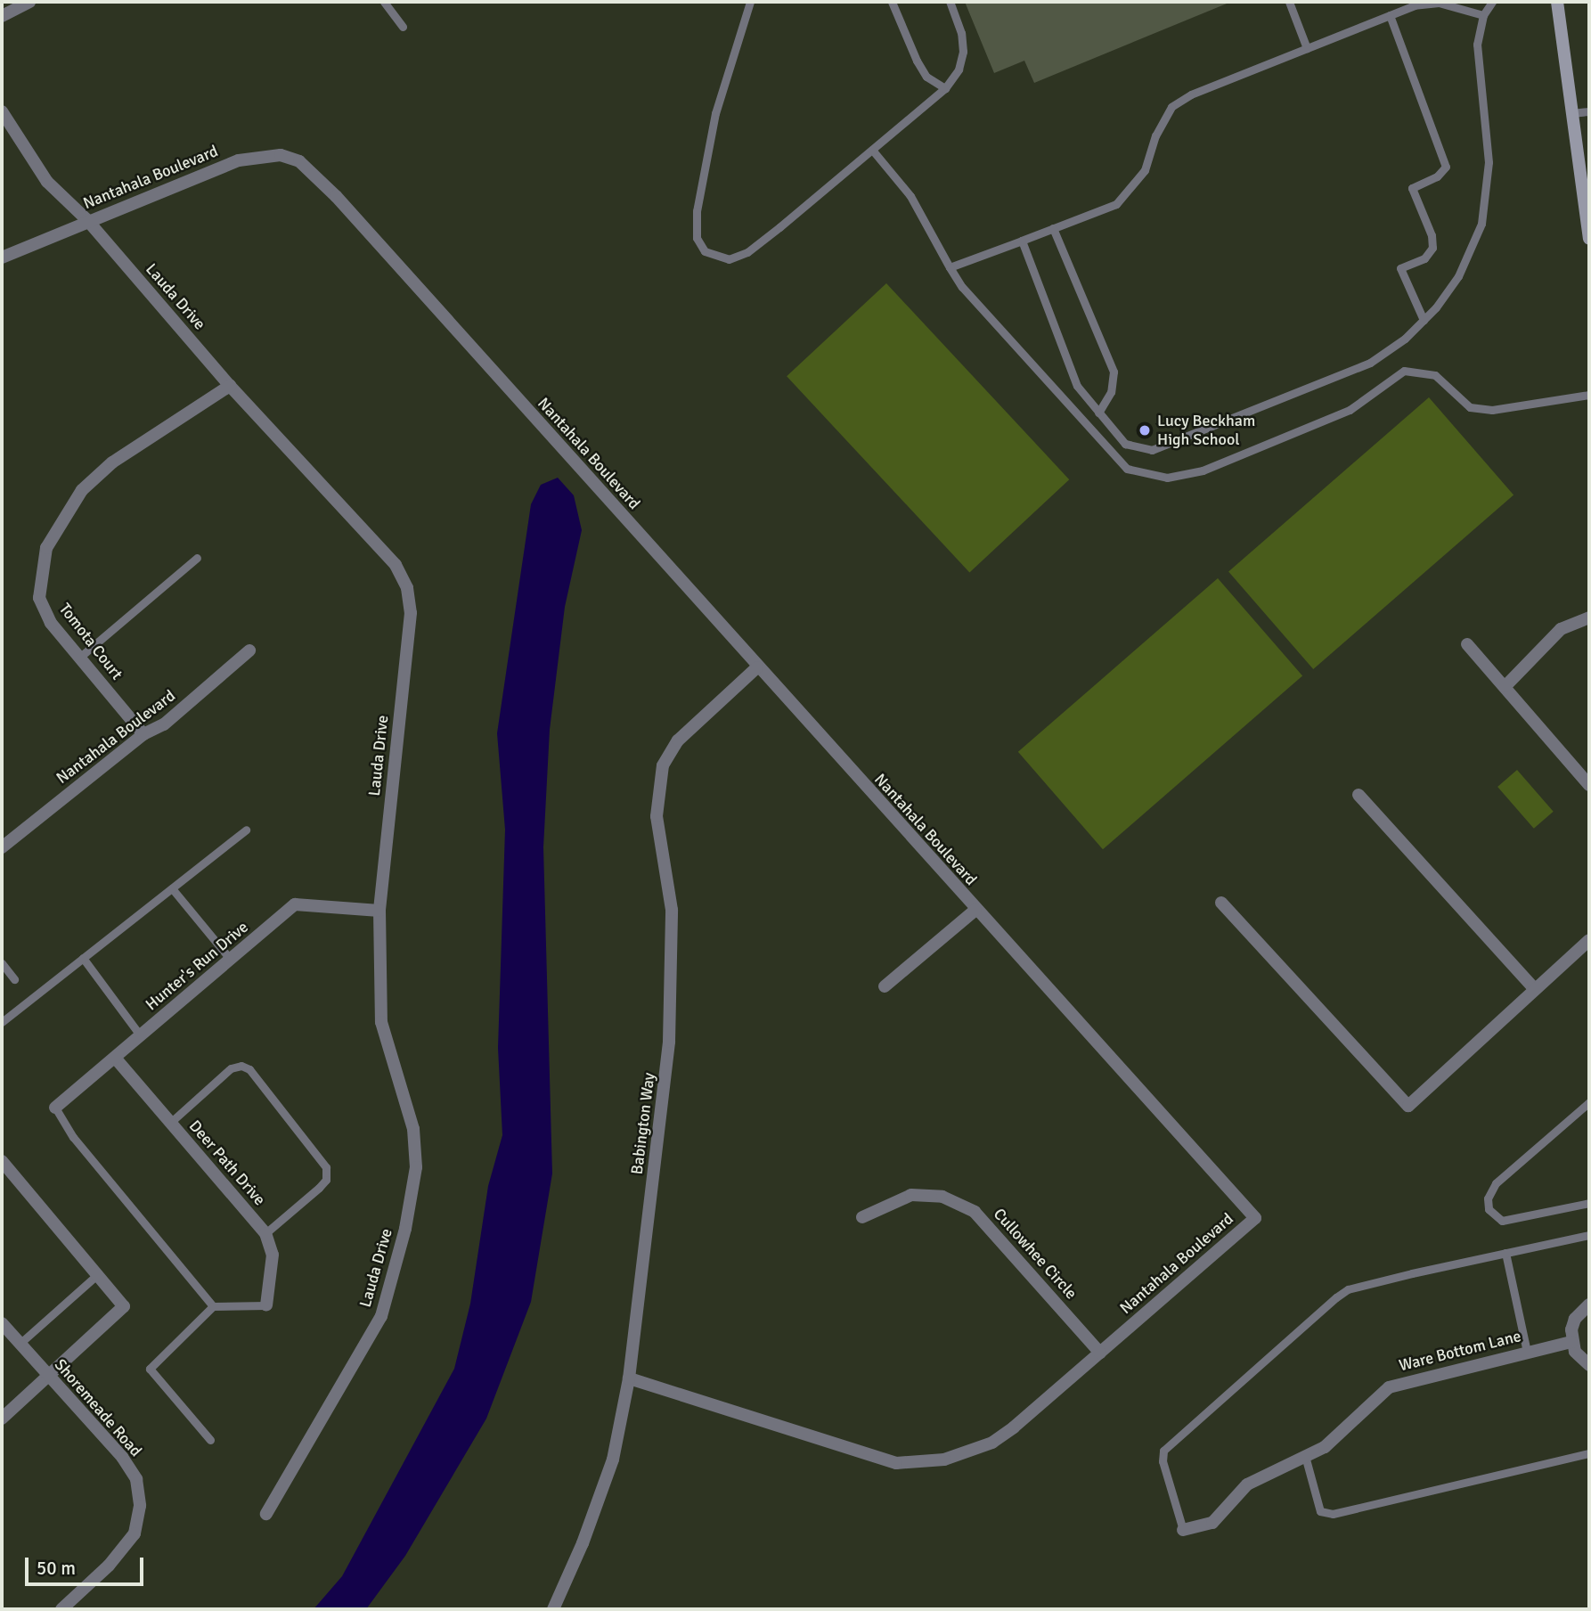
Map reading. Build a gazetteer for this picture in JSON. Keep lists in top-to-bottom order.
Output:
{
  "streets": {
    "street": [
      "Nantahala Boulevard",
      "Lauda Drive",
      "Tomota Court",
      "Hunter's Run Drive",
      "Babington Way",
      "Deer Path Drive",
      "Cullowhee Circle",
      "Ware Bottom Lane",
      "Shoremeade Road"
    ]
  },
  "crossings": [
    ["Nantahala Boulevard", "Lauda Drive"],
    ["Nantahala Boulevard", "Tomota Court"],
    ["Nantahala Boulevard", "Babington Way"],
    ["Nantahala Boulevard", "Cullowhee Circle"],
    ["Lauda Drive", "Tomota Court"],
    ["Lauda Drive", "Hunter's Run Drive"],
    ["Hunter's Run Drive", "Deer Path Drive"]
  ],
  "places": ["Lucy Beckham High School"],
  "scale_bar": "50 m"
}
